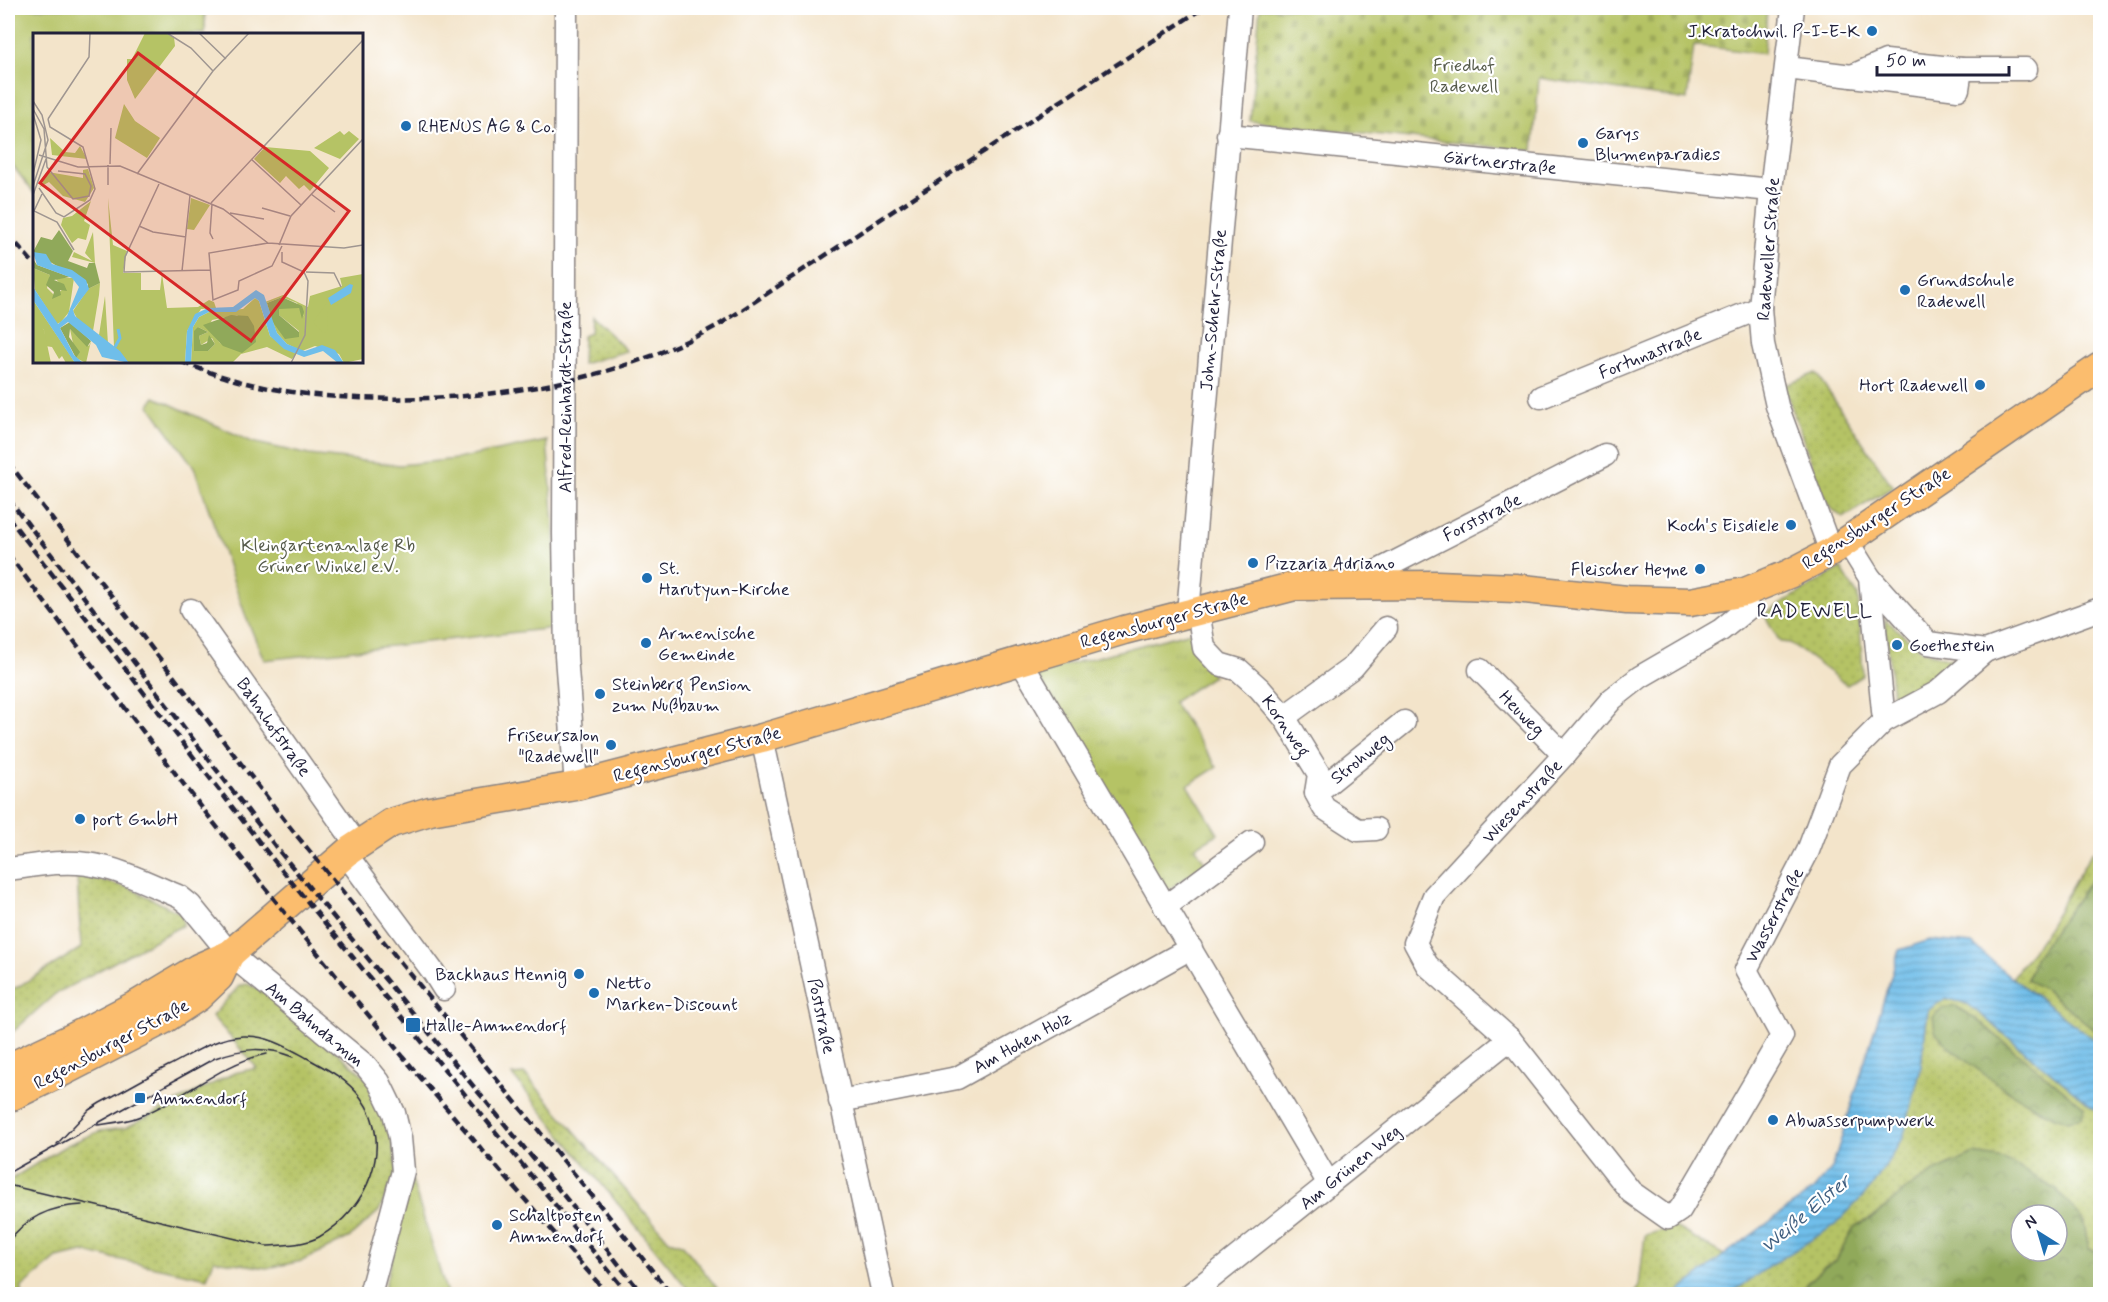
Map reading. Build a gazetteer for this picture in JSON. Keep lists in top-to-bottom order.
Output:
{
  "streets": {
    "main road": ["Regensburger Straße"],
    "street": [
      "Gärtnerstraße",
      "Radeweller Straße",
      "John-Schehr-Straße",
      "Fortunastraße",
      "Alfred-Reinhardt-Straße",
      "Forststraße",
      "Heuweg",
      "Kornweg",
      "Bahnhofstraße",
      "Strohweg",
      "Wiesenstraße",
      "Wasserstraße",
      "Poststraße",
      "Am Bahndamm",
      "Am Hohen Holz",
      "Am Grünen Weg"
    ]
  },
  "crossings": [
    ["Gärtnerstraße", "Radeweller Straße"],
    ["Gärtnerstraße", "John-Schehr-Straße"],
    ["Radeweller Straße", "Fortunastraße"],
    ["Radeweller Straße", "Regensburger Straße"],
    ["John-Schehr-Straße", "Regensburger Straße"],
    ["John-Schehr-Straße", "Kornweg"],
    ["Alfred-Reinhardt-Straße", "Regensburger Straße"],
    ["Forststraße", "Regensburger Straße"],
    ["Regensburger Straße", "Kornweg"],
    ["Regensburger Straße", "Bahnhofstraße"],
    ["Regensburger Straße", "Wiesenstraße"],
    ["Regensburger Straße", "Poststraße"],
    ["Regensburger Straße", "Am Bahndamm"],
    ["Heuweg", "Wiesenstraße"],
    ["Kornweg", "Strohweg"],
    ["Wiesenstraße", "Wasserstraße"],
    ["Wiesenstraße", "Am Grünen Weg"],
    ["Wasserstraße", "Am Grünen Weg"],
    ["Poststraße", "Am Hohen Holz"]
  ],
  "districts": ["RADEWELL"],
  "water": ["Weiße Elster"],
  "parks": ["Friedhof Radewell", "Kleingartenanlage Rb Grüner Winkel e.V."],
  "places": {
    "other": [
      "J.Kratochwil. P-I-E-K",
      "RHENUS AG & Co.",
      "Garys Blumenparadies",
      "Grundschule Radewell",
      "Hort Radewell",
      "Koch's Eisdiele",
      "Pizzaria Adriano",
      "Fleischer Heyne",
      "St. Harutyun-Kirche",
      "Armenische Gemeinde",
      "Goethestein",
      "Steinberg Pension zum Nußbaum",
      "Friseursalon \"Radewell\"",
      "port GmbH",
      "Backhaus Hennig",
      "Netto Marken-Discount",
      "Abwasserpumpwerk",
      "Schaltposten Ammendorf"
    ],
    "transit": ["Halle-Ammendorf", "Ammendorf"]
  },
  "scale_bar": "50 m",
  "north": "top left"
}
